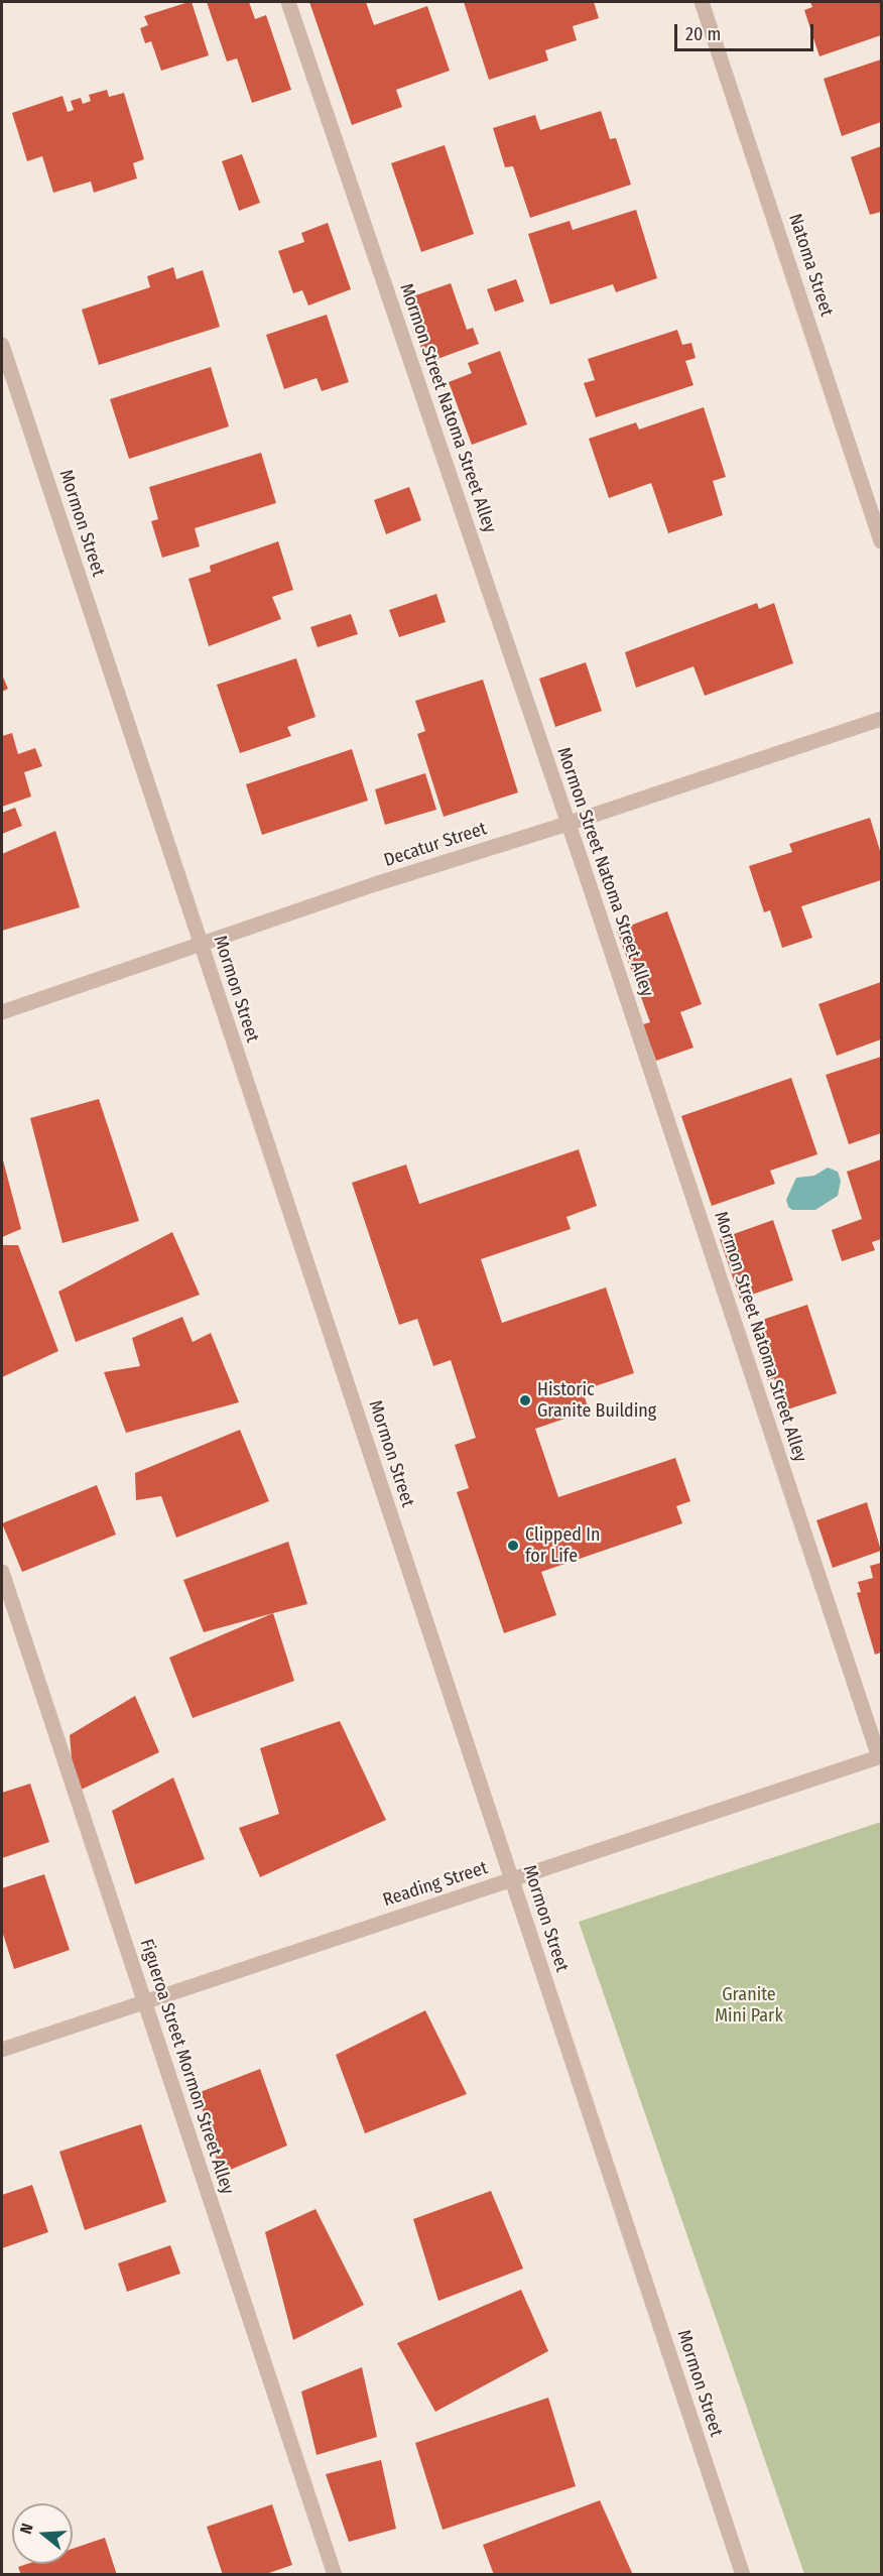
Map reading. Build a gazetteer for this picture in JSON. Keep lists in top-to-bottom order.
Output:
{
  "streets": {
    "street": [
      "Natoma Street",
      "Mormon Street Natoma Street Alley",
      "Mormon Street",
      "Decatur Street",
      "Reading Street",
      "Figueroa Street Mormon Street Alley"
    ]
  },
  "crossings": [
    ["Mormon Street Natoma Street Alley", "Decatur Street"],
    ["Mormon Street Natoma Street Alley", "Reading Street"],
    ["Mormon Street", "Decatur Street"],
    ["Mormon Street", "Reading Street"],
    ["Reading Street", "Figueroa Street Mormon Street Alley"]
  ],
  "parks": ["Granite Mini Park"],
  "places": ["Historic Granite Building", "Clipped In for Life"],
  "scale_bar": "20 m",
  "north": "left"
}
